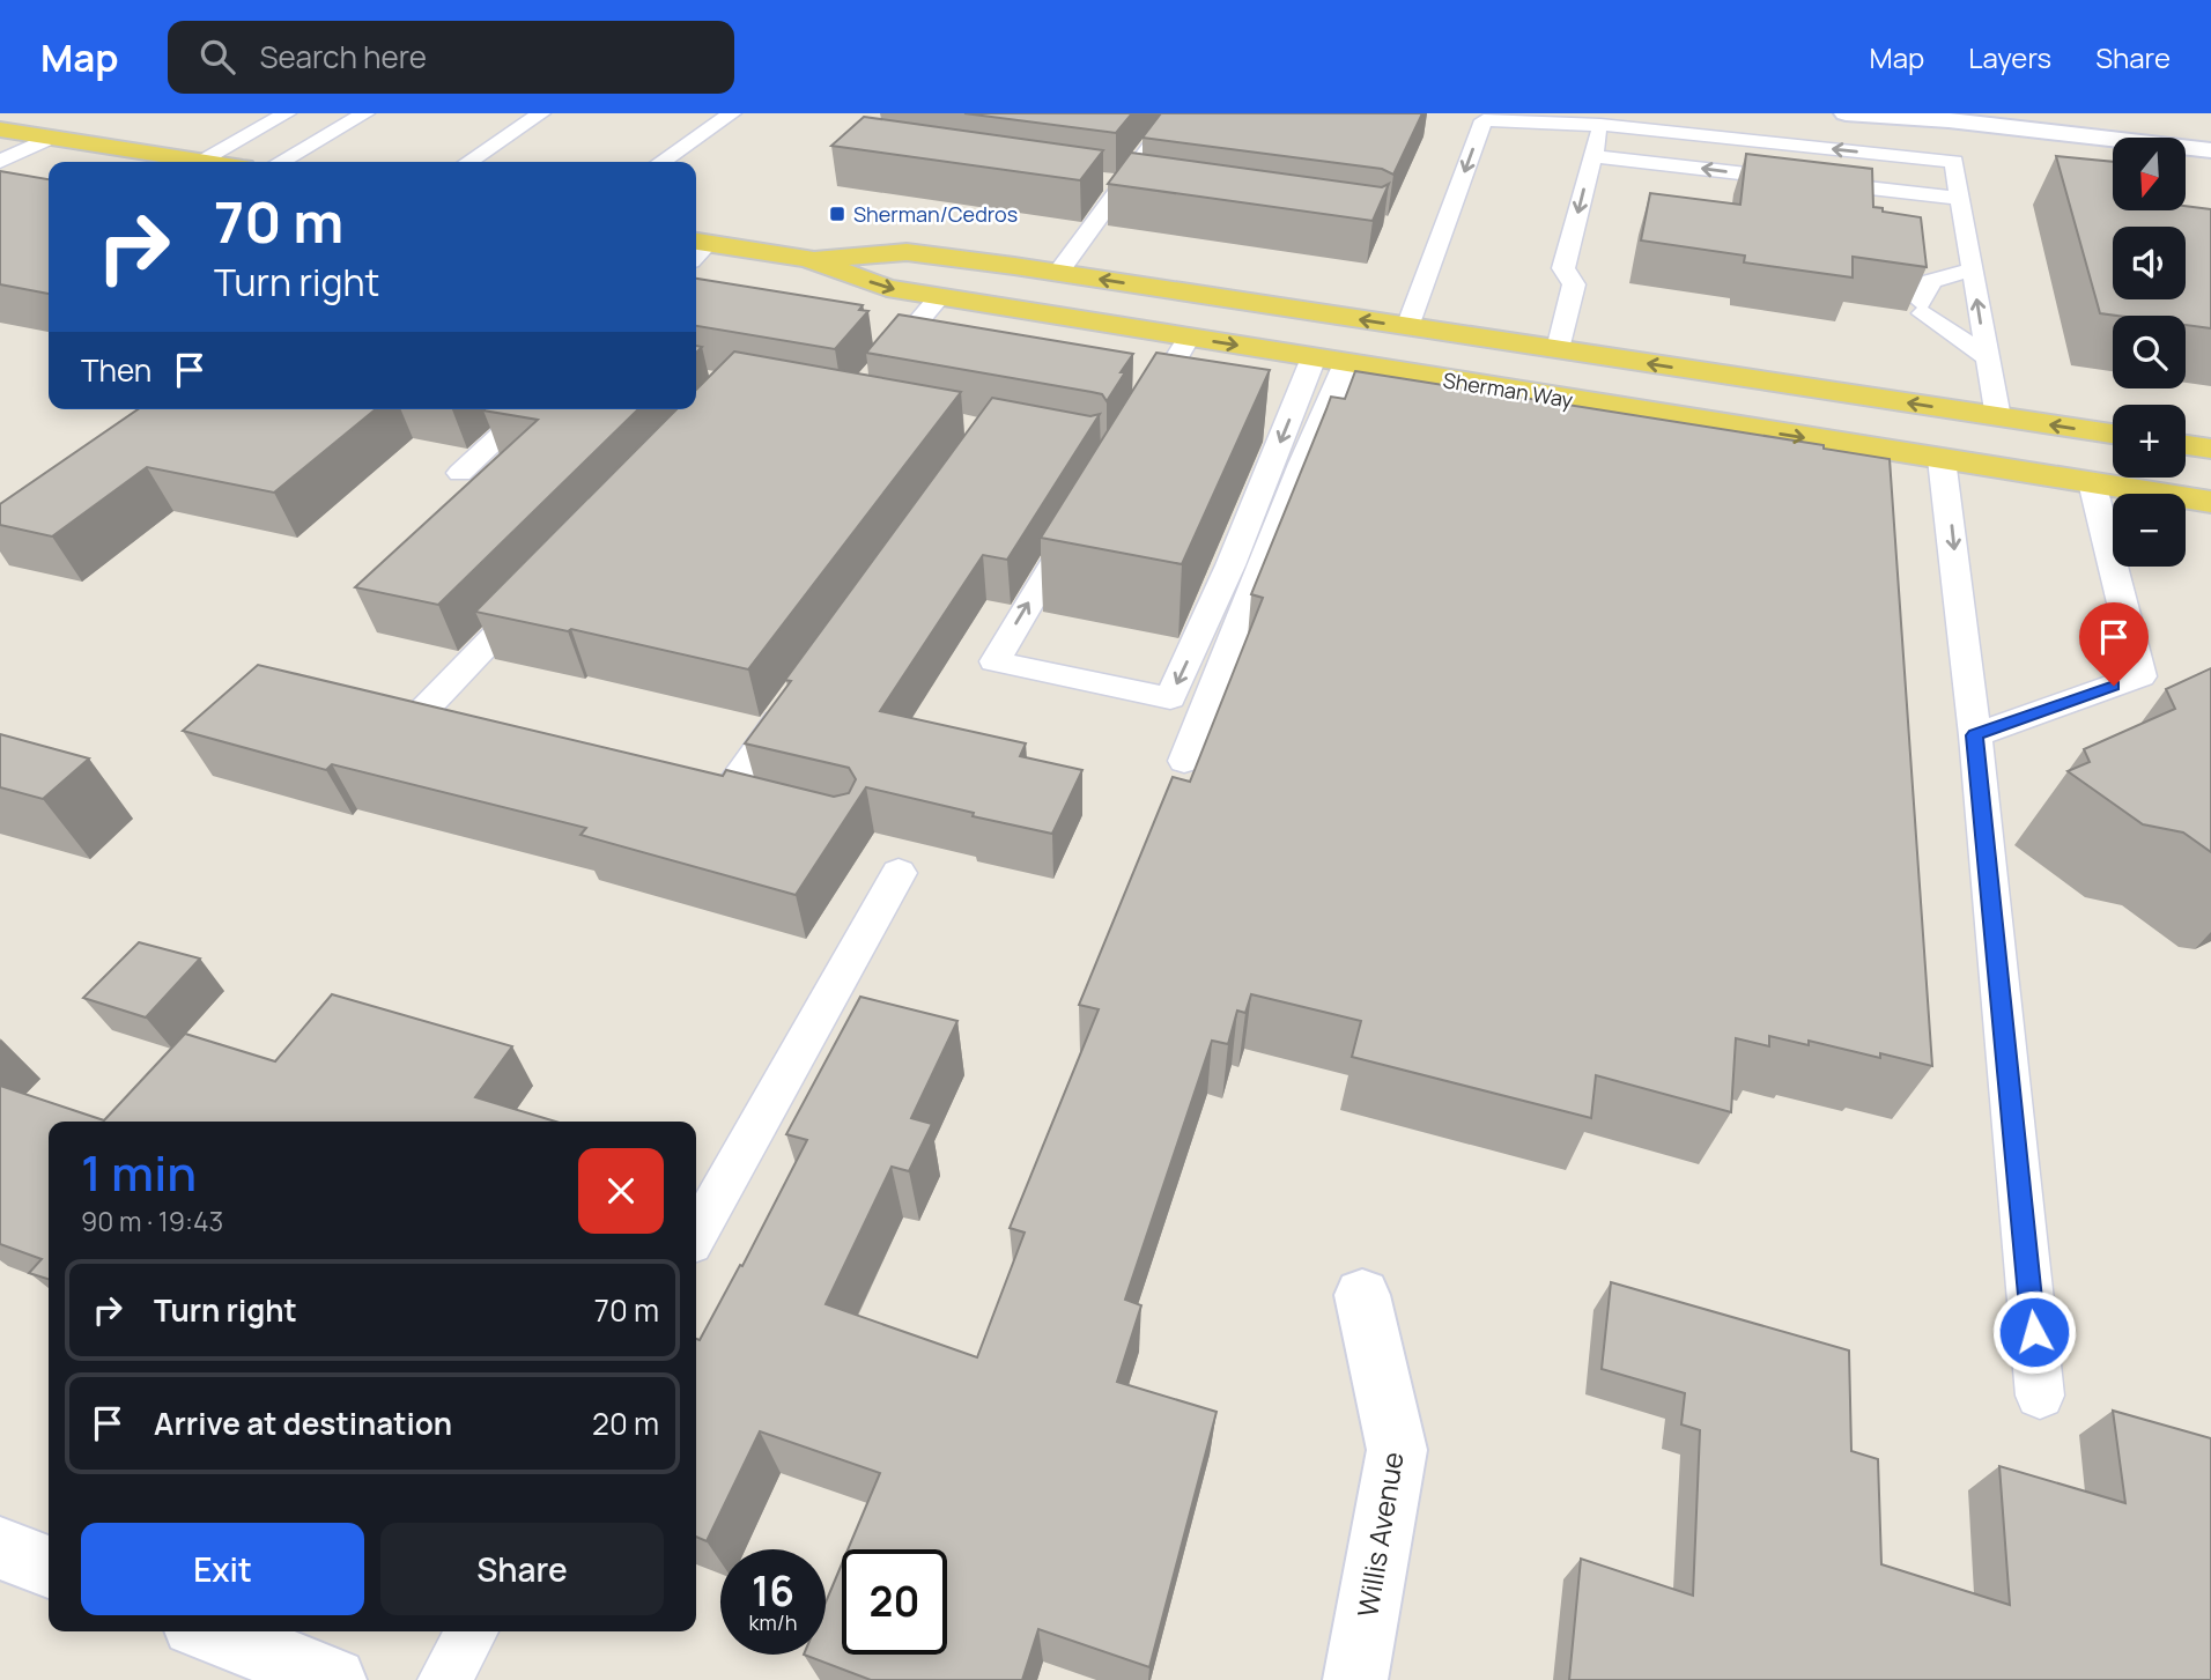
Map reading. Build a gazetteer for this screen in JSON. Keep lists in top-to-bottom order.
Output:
{
  "streets": {
    "main road": ["Sherman Way"],
    "street": ["Willis Avenue"]
  },
  "places": {
    "transit": ["Sherman/Cedros"]
  },
  "north": "bottom",
  "page": {
    "header": "Map",
    "search": "Search here",
    "nav": ["Map", "Layers", "Share"],
    "map_buttons": ["+", "−"],
    "turn": ["70 m", "Turn right"],
    "then": "Then",
    "heading": ["1 min", "90 m · 19:43"],
    "list": [
      {
        "name": "Turn right",
        "value": "70 m"
      },
      {
        "name": "Arrive at destination",
        "value": "20 m"
      }
    ],
    "buttons": ["Exit", "Share"],
    "speed": "16 km/h",
    "limit": "20"
  }
}
